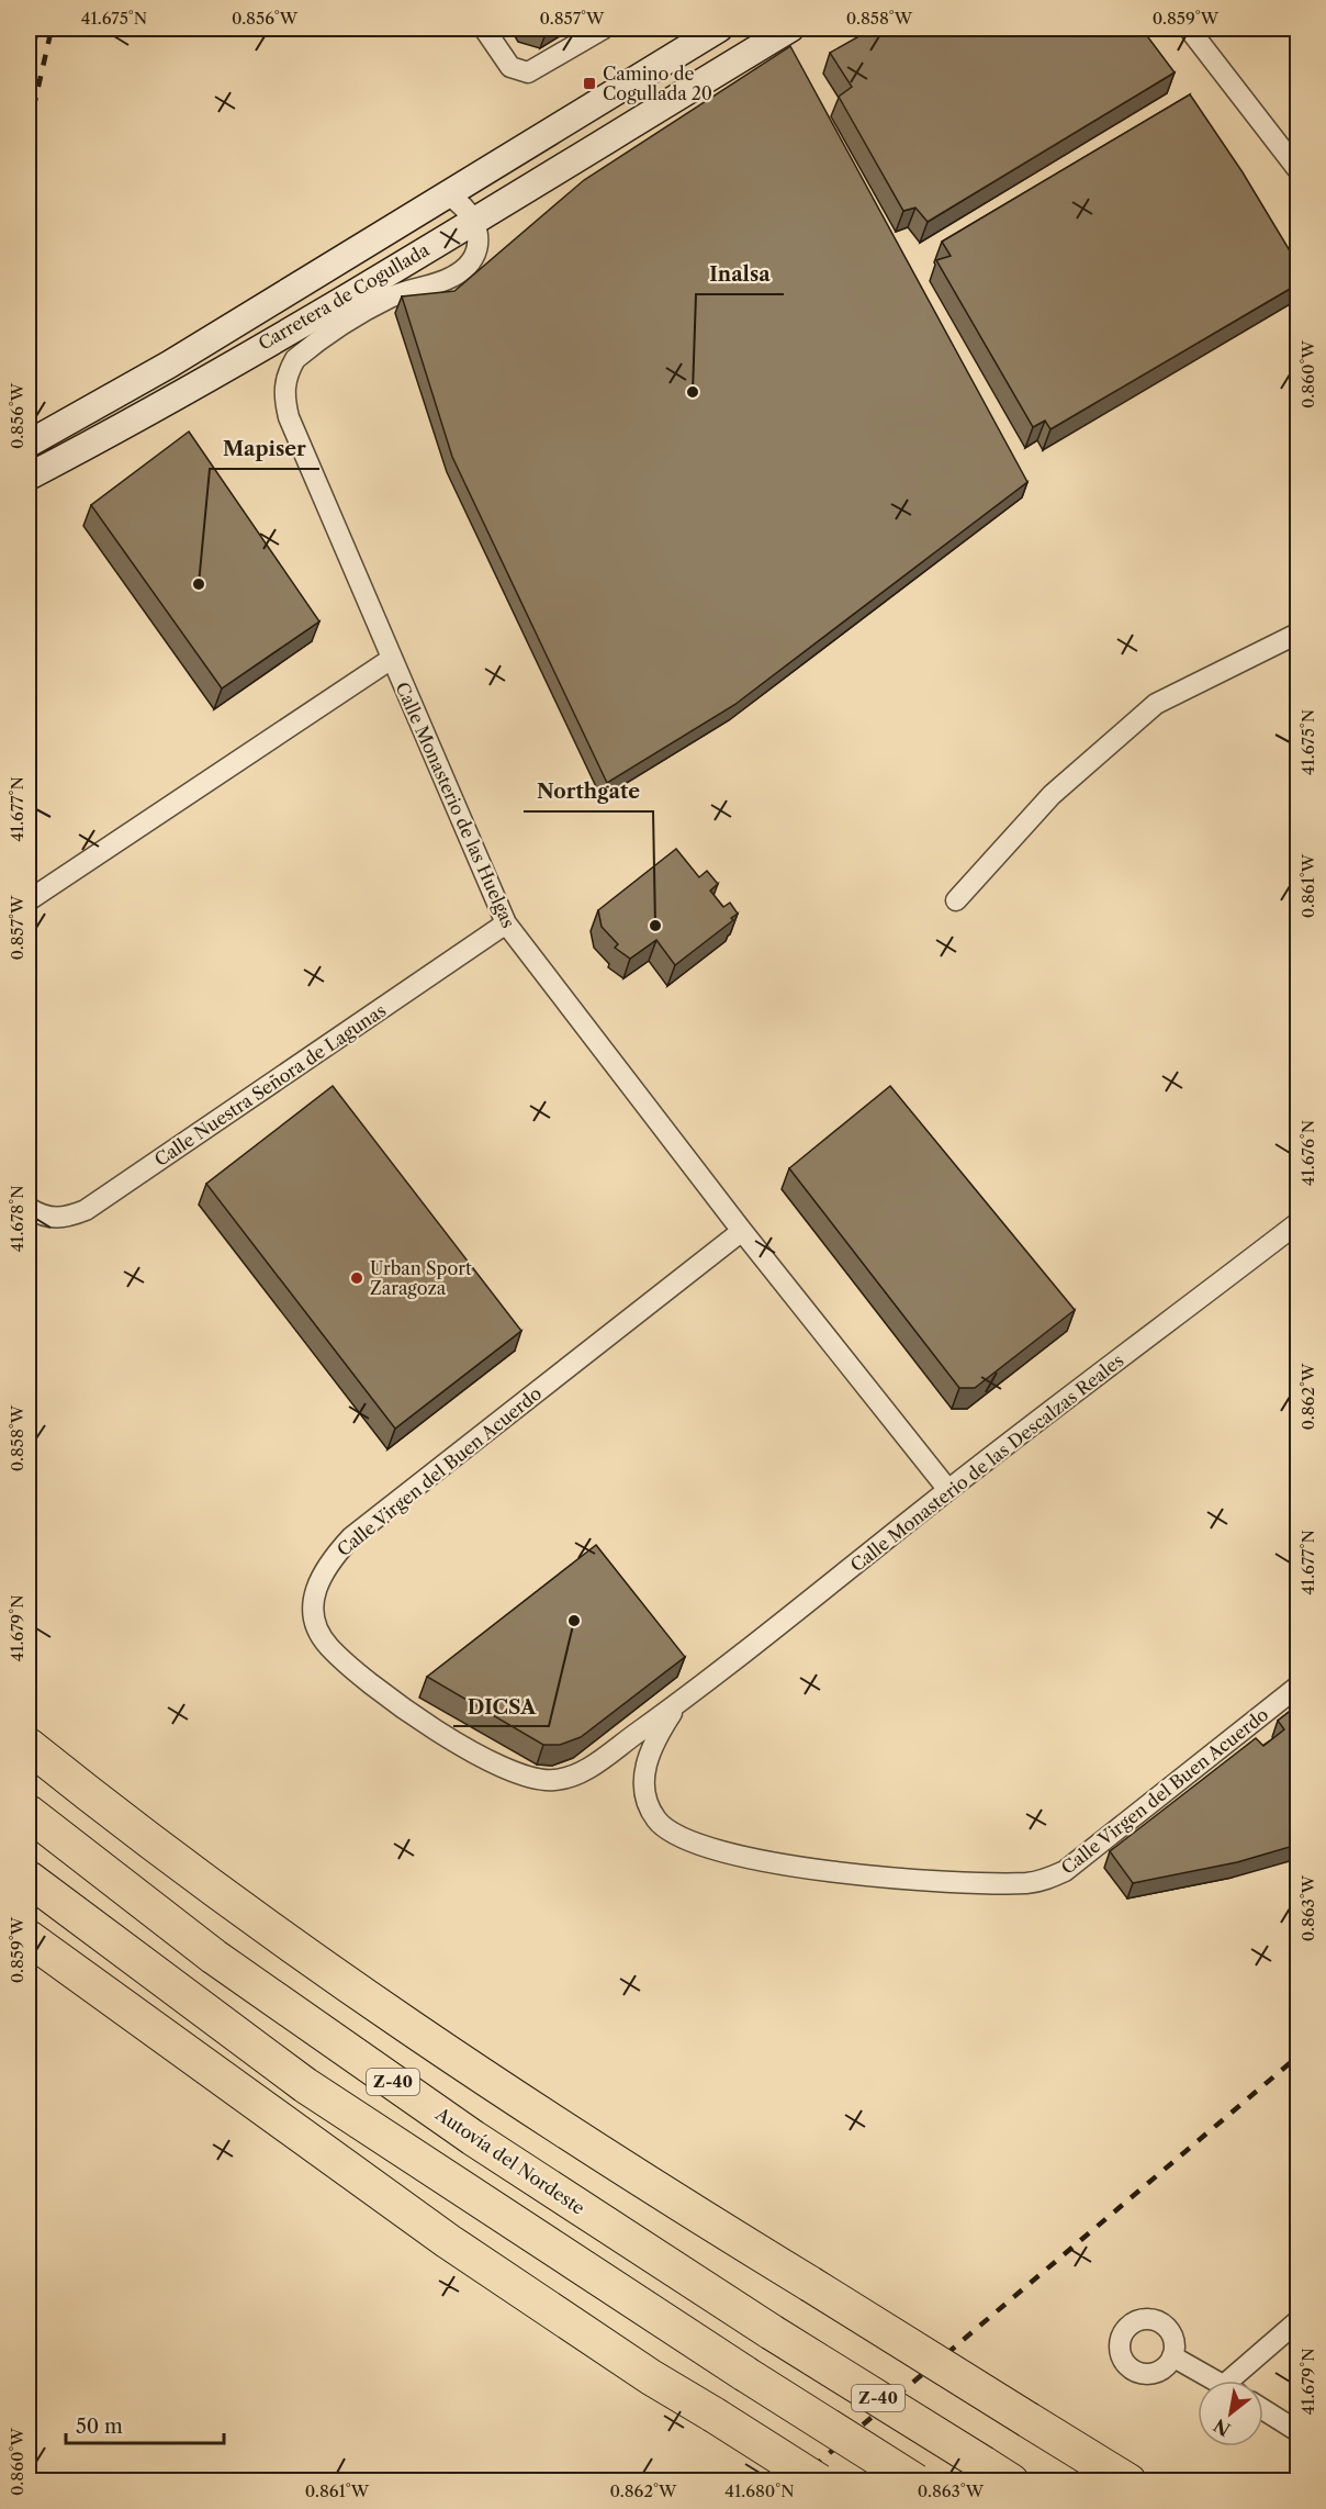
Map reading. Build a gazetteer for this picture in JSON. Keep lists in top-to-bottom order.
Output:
{
  "streets": {
    "highway": ["Z-40", "Autovía del Nordeste"],
    "street": [
      "Carretera de Cogullada",
      "Calle Monasterio de las Huelgas",
      "Calle Nuestra Señora de Lagunas",
      "Calle Monasterio de las Descalzas Reales",
      "Calle Virgen del Buen Acuerdo"
    ]
  },
  "crossings": [
    ["Carretera de Cogullada", "Calle Monasterio de las Huelgas"],
    ["Calle Monasterio de las Huelgas", "Calle Nuestra Señora de Lagunas"],
    ["Calle Monasterio de las Huelgas", "Calle Monasterio de las Descalzas Reales"],
    ["Calle Monasterio de las Huelgas", "Calle Virgen del Buen Acuerdo"],
    ["Calle Monasterio de las Descalzas Reales", "Calle Virgen del Buen Acuerdo"]
  ],
  "places": {
    "transit": ["Camino de Cogullada 20"],
    "other": [
      "Inalsa",
      "Mapiser",
      "Northgate",
      "Urban Sport Zaragoza",
      "DICSA"
    ]
  },
  "scale_bar": "50 m",
  "north": "bottom left",
  "coordinates": [
    "41.675°N",
    "0.856°W",
    "0.857°W",
    "0.858°W",
    "0.859°W",
    "0.860°W",
    "41.677°N",
    "0.861°W",
    "41.676°N",
    "41.678°N",
    "0.862°W",
    "41.679°N",
    "0.863°W",
    "41.680°N"
  ]
}
